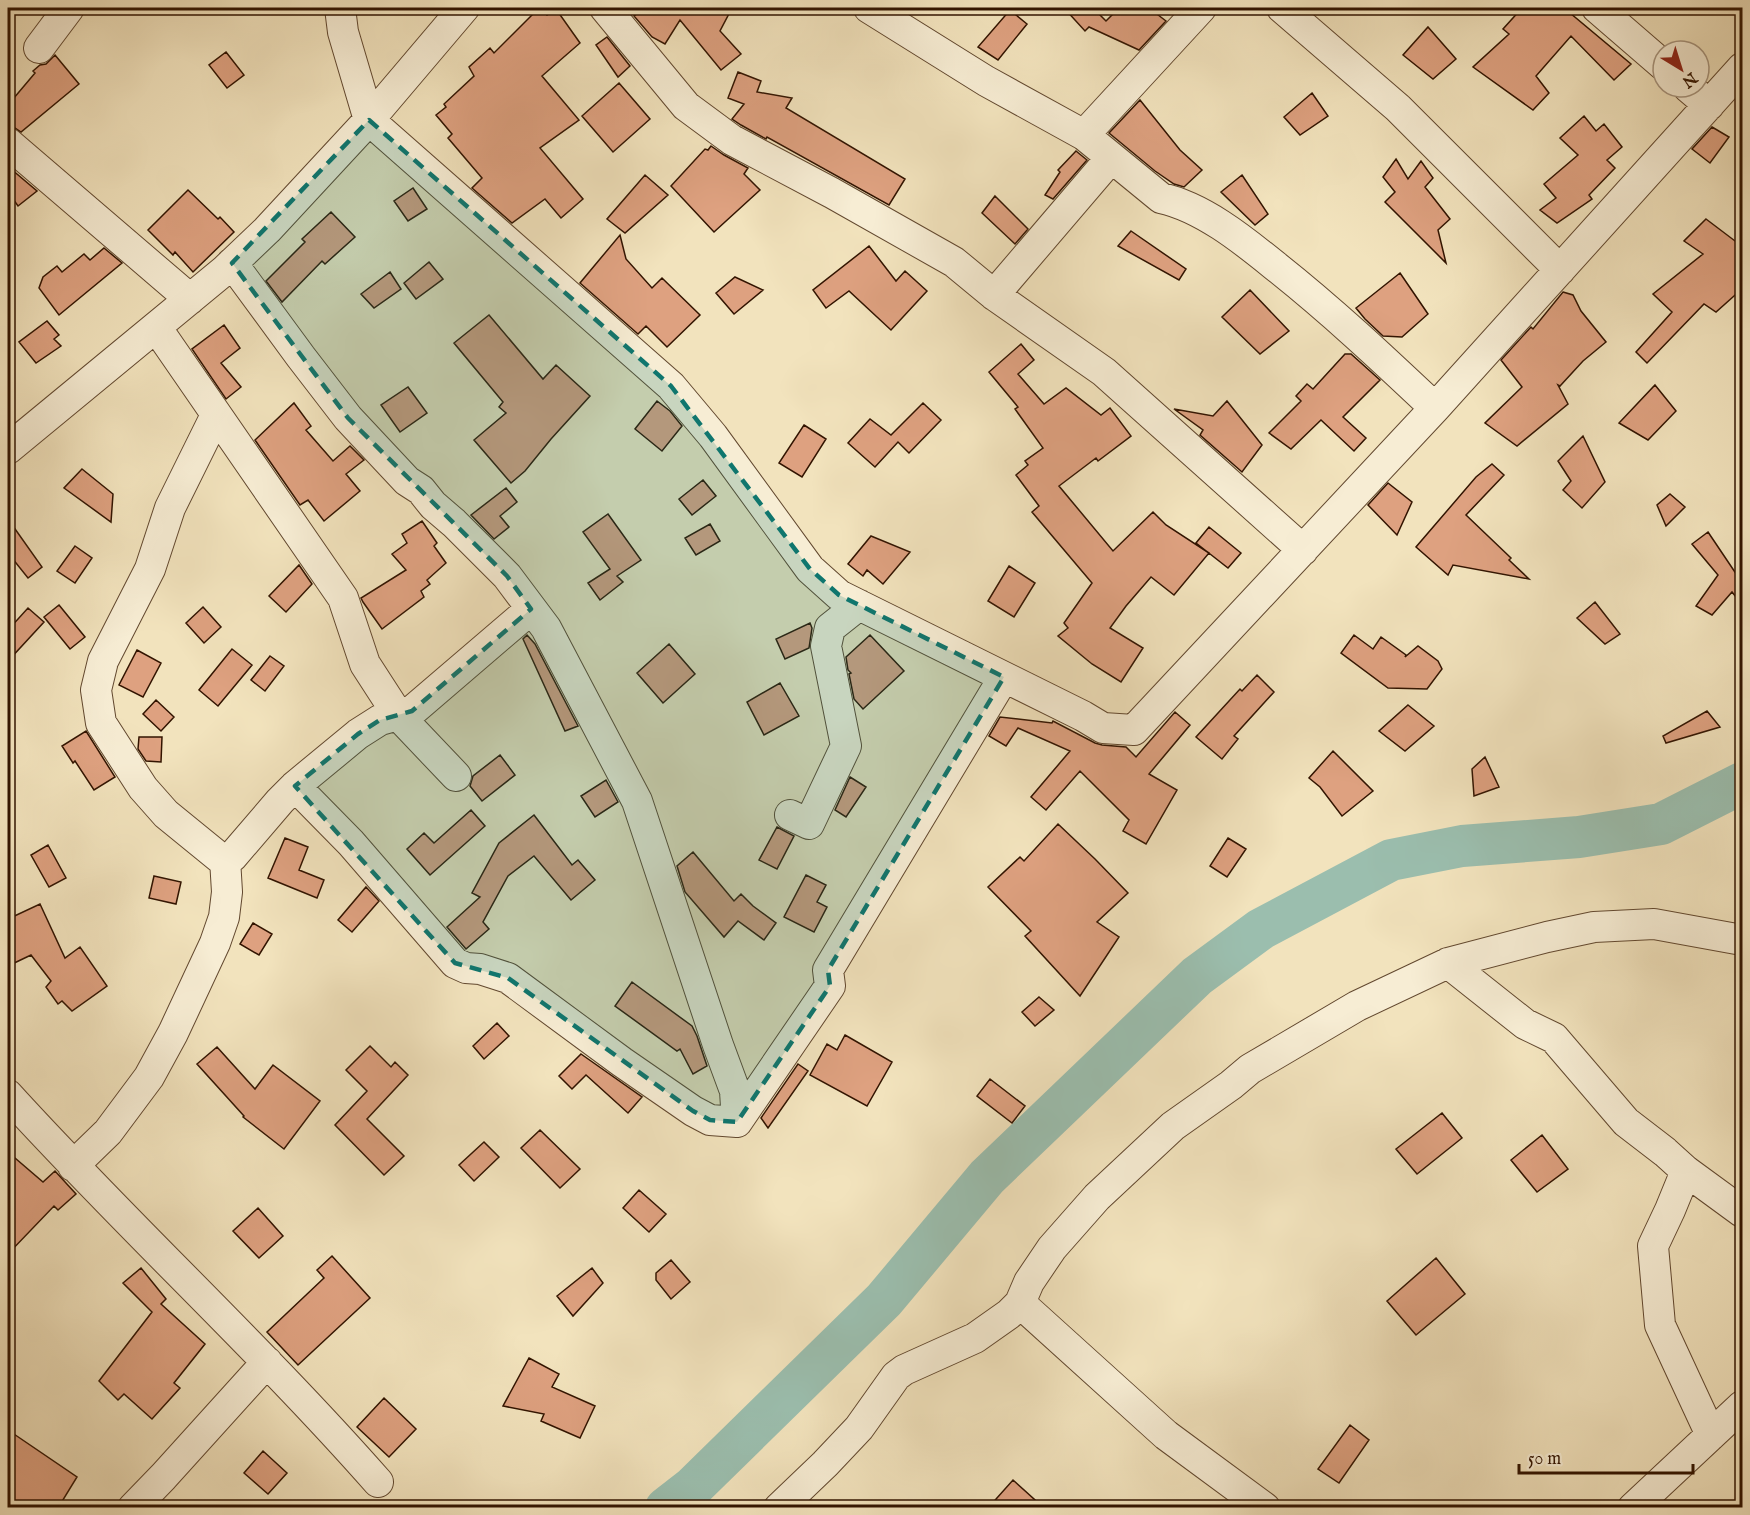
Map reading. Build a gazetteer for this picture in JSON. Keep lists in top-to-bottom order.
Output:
{
  "scale_bar": "50 m",
  "north": "bottom right"
}
